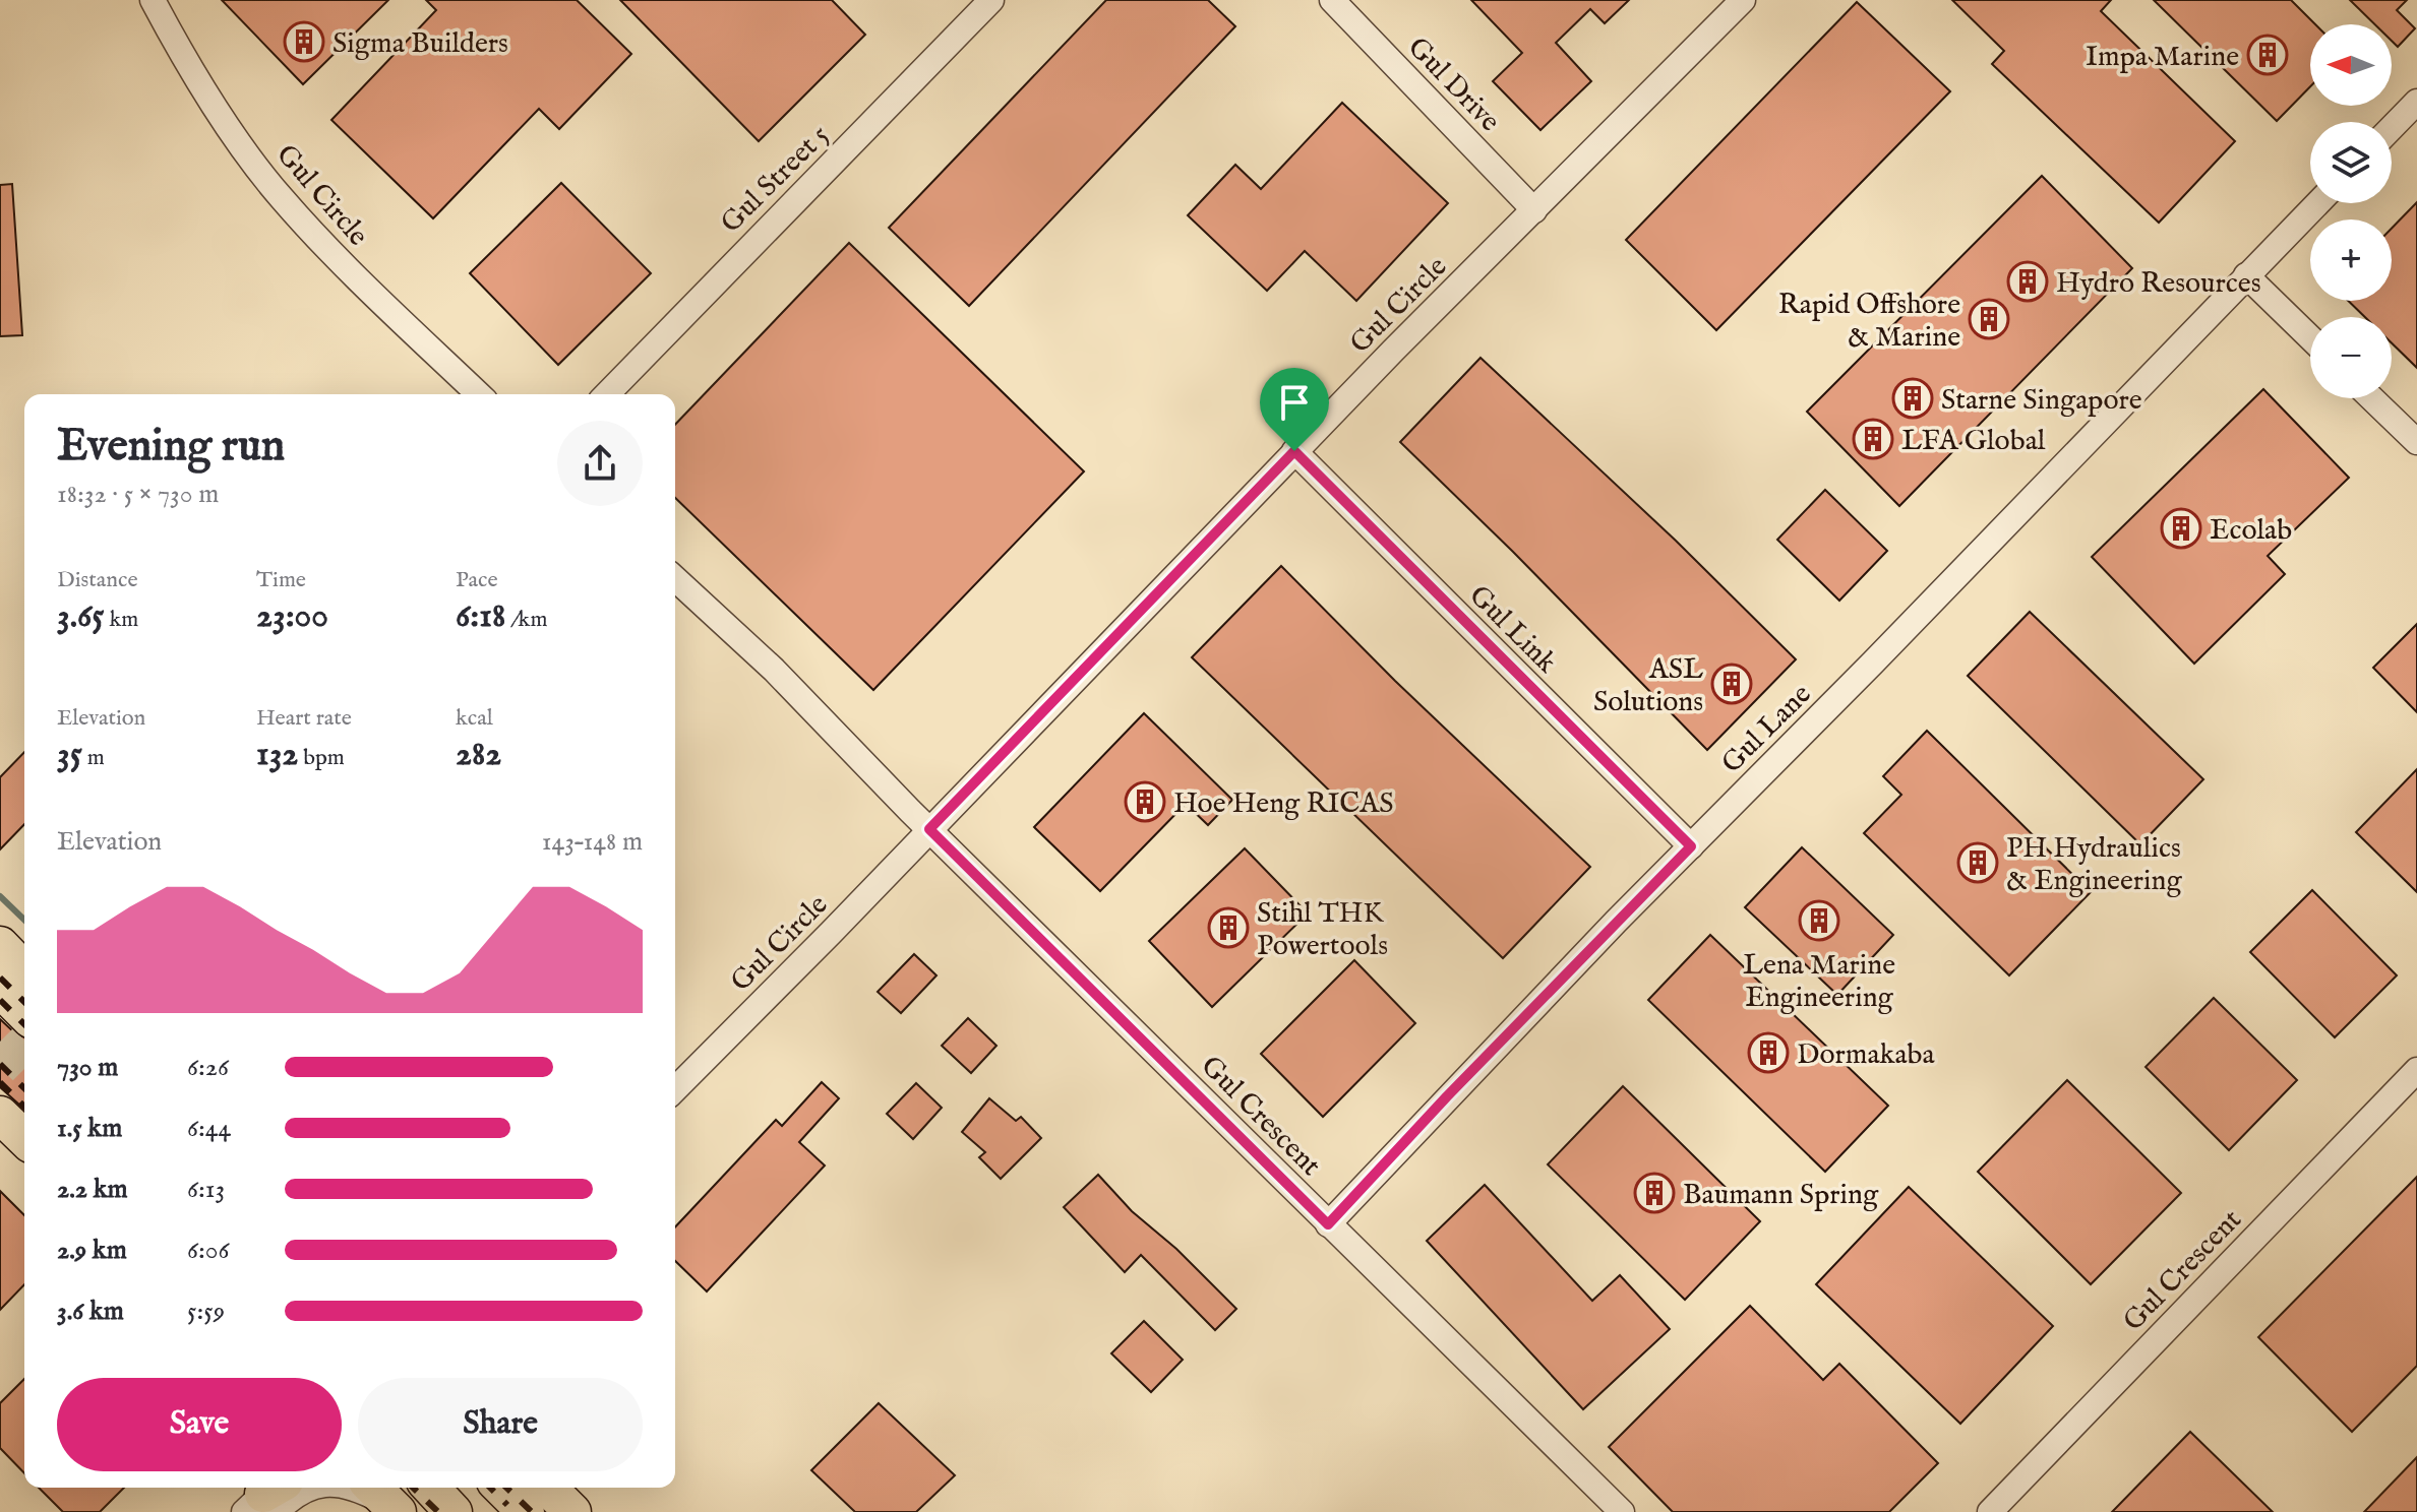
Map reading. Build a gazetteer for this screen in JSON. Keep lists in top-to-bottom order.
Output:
{
  "streets": {
    "street": [
      "Gul Drive",
      "Gul Street 5",
      "Gul Circle",
      "Gul Link",
      "Gul Lane",
      "Gul Crescent"
    ]
  },
  "crossings": [
    ["Gul Drive", "Gul Circle"],
    ["Gul Circle", "Gul Link"],
    ["Gul Circle", "Gul Crescent"],
    ["Gul Link", "Gul Lane"],
    ["Gul Lane", "Gul Crescent"]
  ],
  "places": {
    "building": [
      "Sigma Builders",
      "Impa Marine",
      "Hydro Resources",
      "Rapid Offshore & Marine",
      "Starne Singapore",
      "LFA Global",
      "Ecolab",
      "ASL Solutions",
      "Hoe Heng RICAS",
      "PH Hydraulics & Engineering",
      "Lena Marine Engineering",
      "Stihl THK Powertools",
      "Dormakaba",
      "Baumann Spring"
    ]
  },
  "north": "left",
  "page": {
    "map_buttons": ["+", "−"],
    "heading": ["Evening run", "18:32 · 5 × 730 m"],
    "stats": [
      ["Distance", "3.65 km"],
      ["Time", "23:00"],
      ["Pace", "6:18 /km"],
      ["Elevation", "35 m"],
      ["Heart rate", "132 bpm"],
      ["kcal", "282"]
    ],
    "chart": ["Elevation", "143–148 m"],
    "list": [
      {
        "name": "730 m",
        "note": "6:26"
      },
      {
        "name": "1.5 km",
        "note": "6:44"
      },
      {
        "name": "2.2 km",
        "note": "6:13"
      },
      {
        "name": "2.9 km",
        "note": "6:06"
      },
      {
        "name": "3.6 km",
        "note": "5:59"
      }
    ],
    "buttons": ["Save", "Share"]
  }
}
